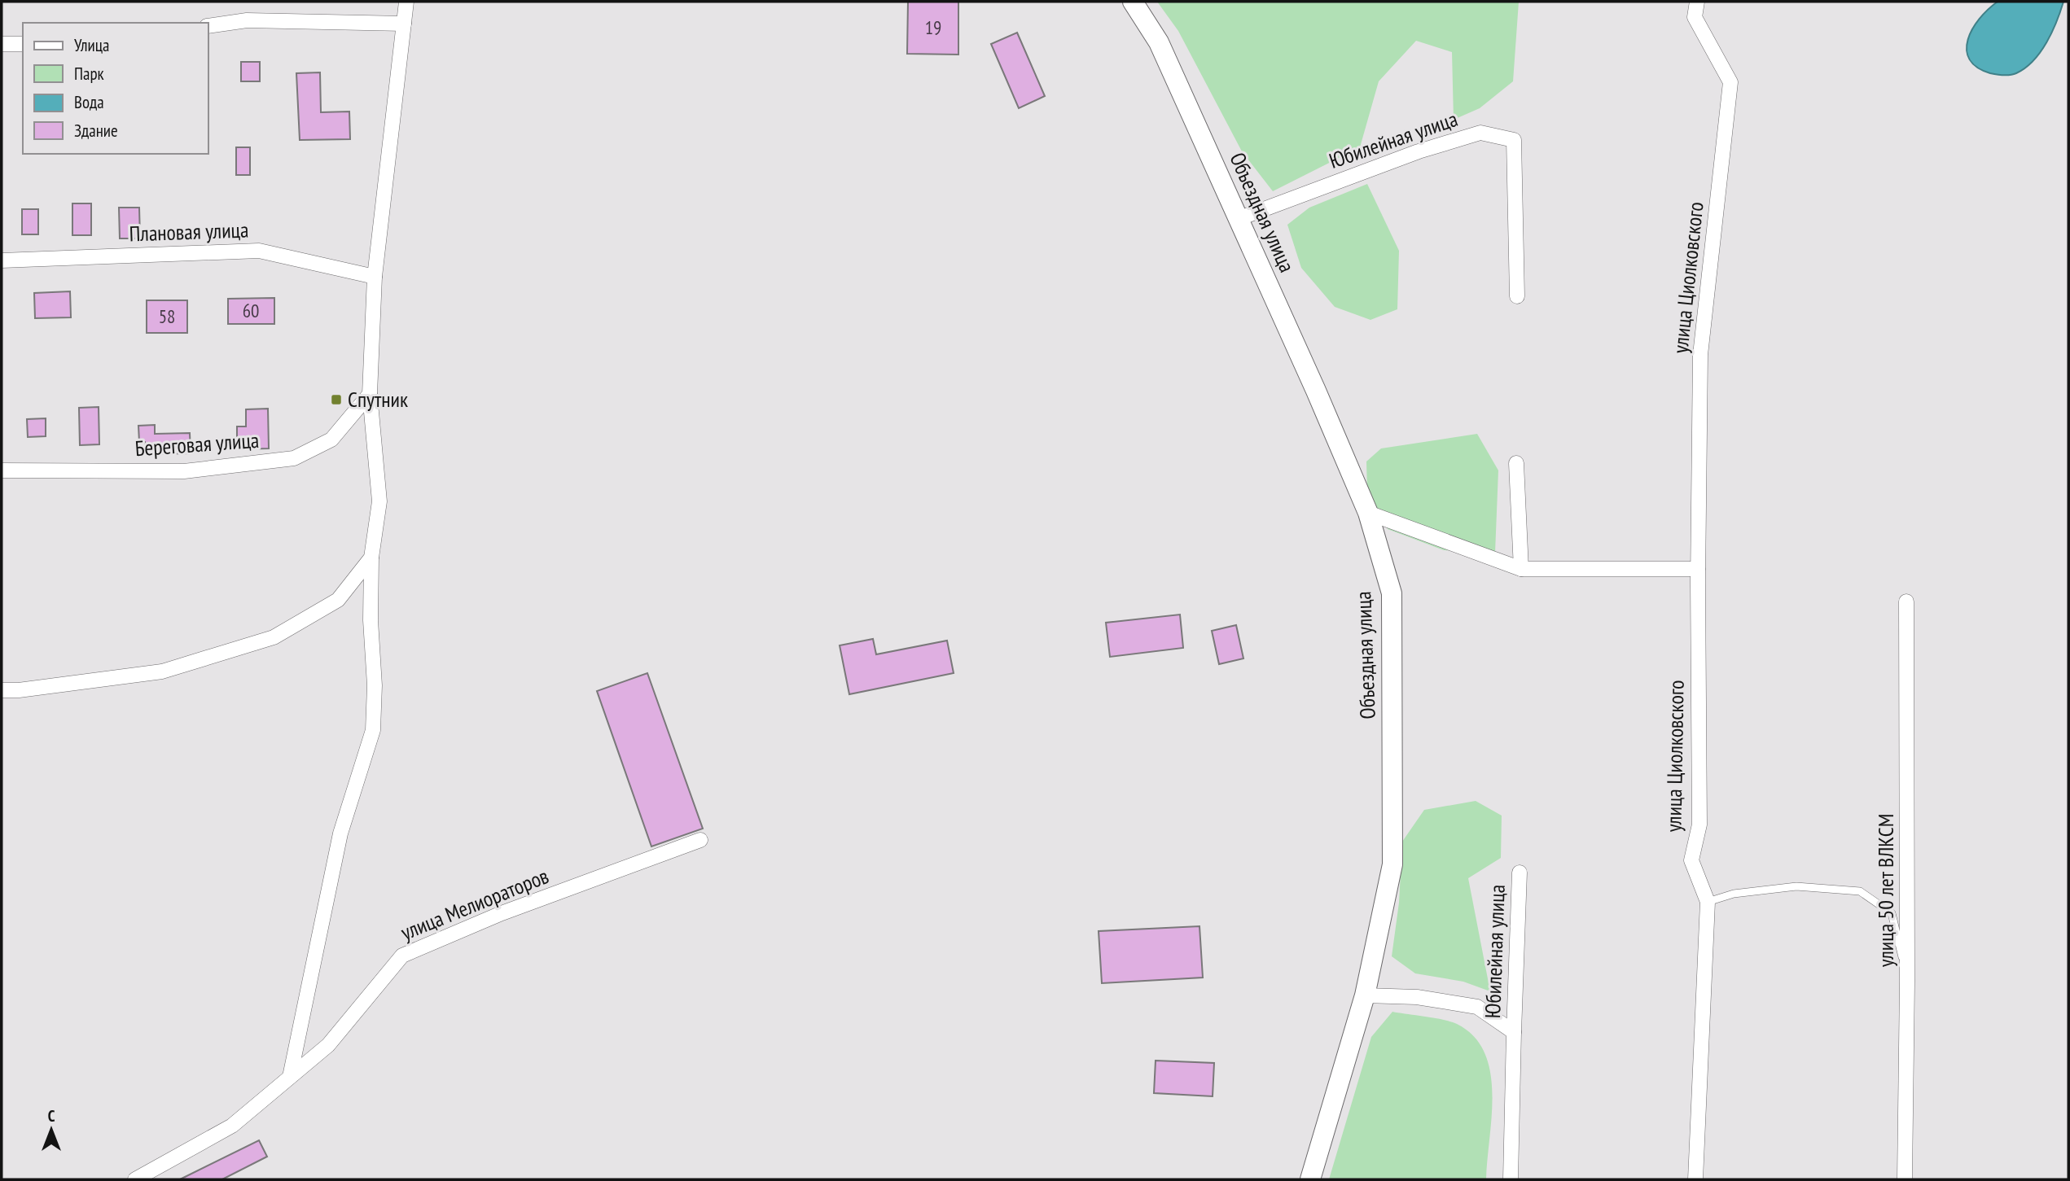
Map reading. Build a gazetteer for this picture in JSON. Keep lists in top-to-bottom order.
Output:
{
  "streets": {
    "main road": ["Объездная улица"],
    "street": [
      "Юбилейная улица",
      "Плановая улица",
      "улица Циолковского",
      "Береговая улица",
      "улица 50 лет ВЛКСМ",
      "улица Мелиораторов"
    ]
  },
  "crossings": [
    ["Юбилейная улица", "Объездная улица"]
  ],
  "places": {
    "transit": ["Спутник"]
  },
  "house_numbers": ["19", "60", "58"],
  "legend": [
    "Улица",
    "Парк",
    "Вода",
    "Здание"
  ],
  "north": "top"
}
